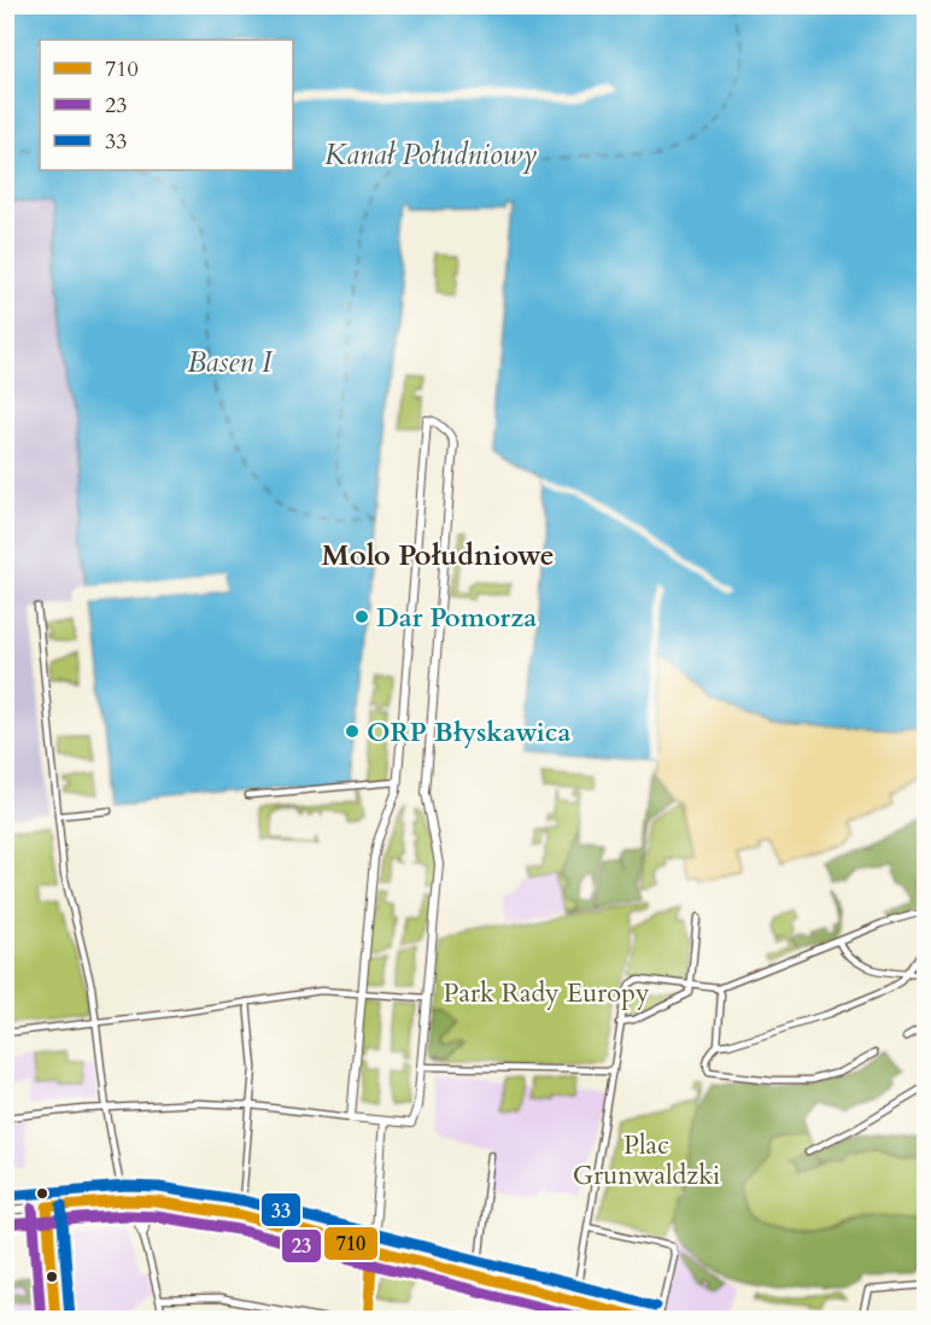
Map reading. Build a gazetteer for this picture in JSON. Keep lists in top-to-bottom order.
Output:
{
  "districts": ["Molo Południowe"],
  "water": ["Kanał Południowy", "Basen I"],
  "parks": ["Park Rady Europy", "Plac Grunwaldzki"],
  "places": ["Dar Pomorza", "ORP Błyskawica"],
  "lines": ["transit line 33", "transit line 710", "transit line 23"],
  "legend": ["710", "23", "33"]
}
